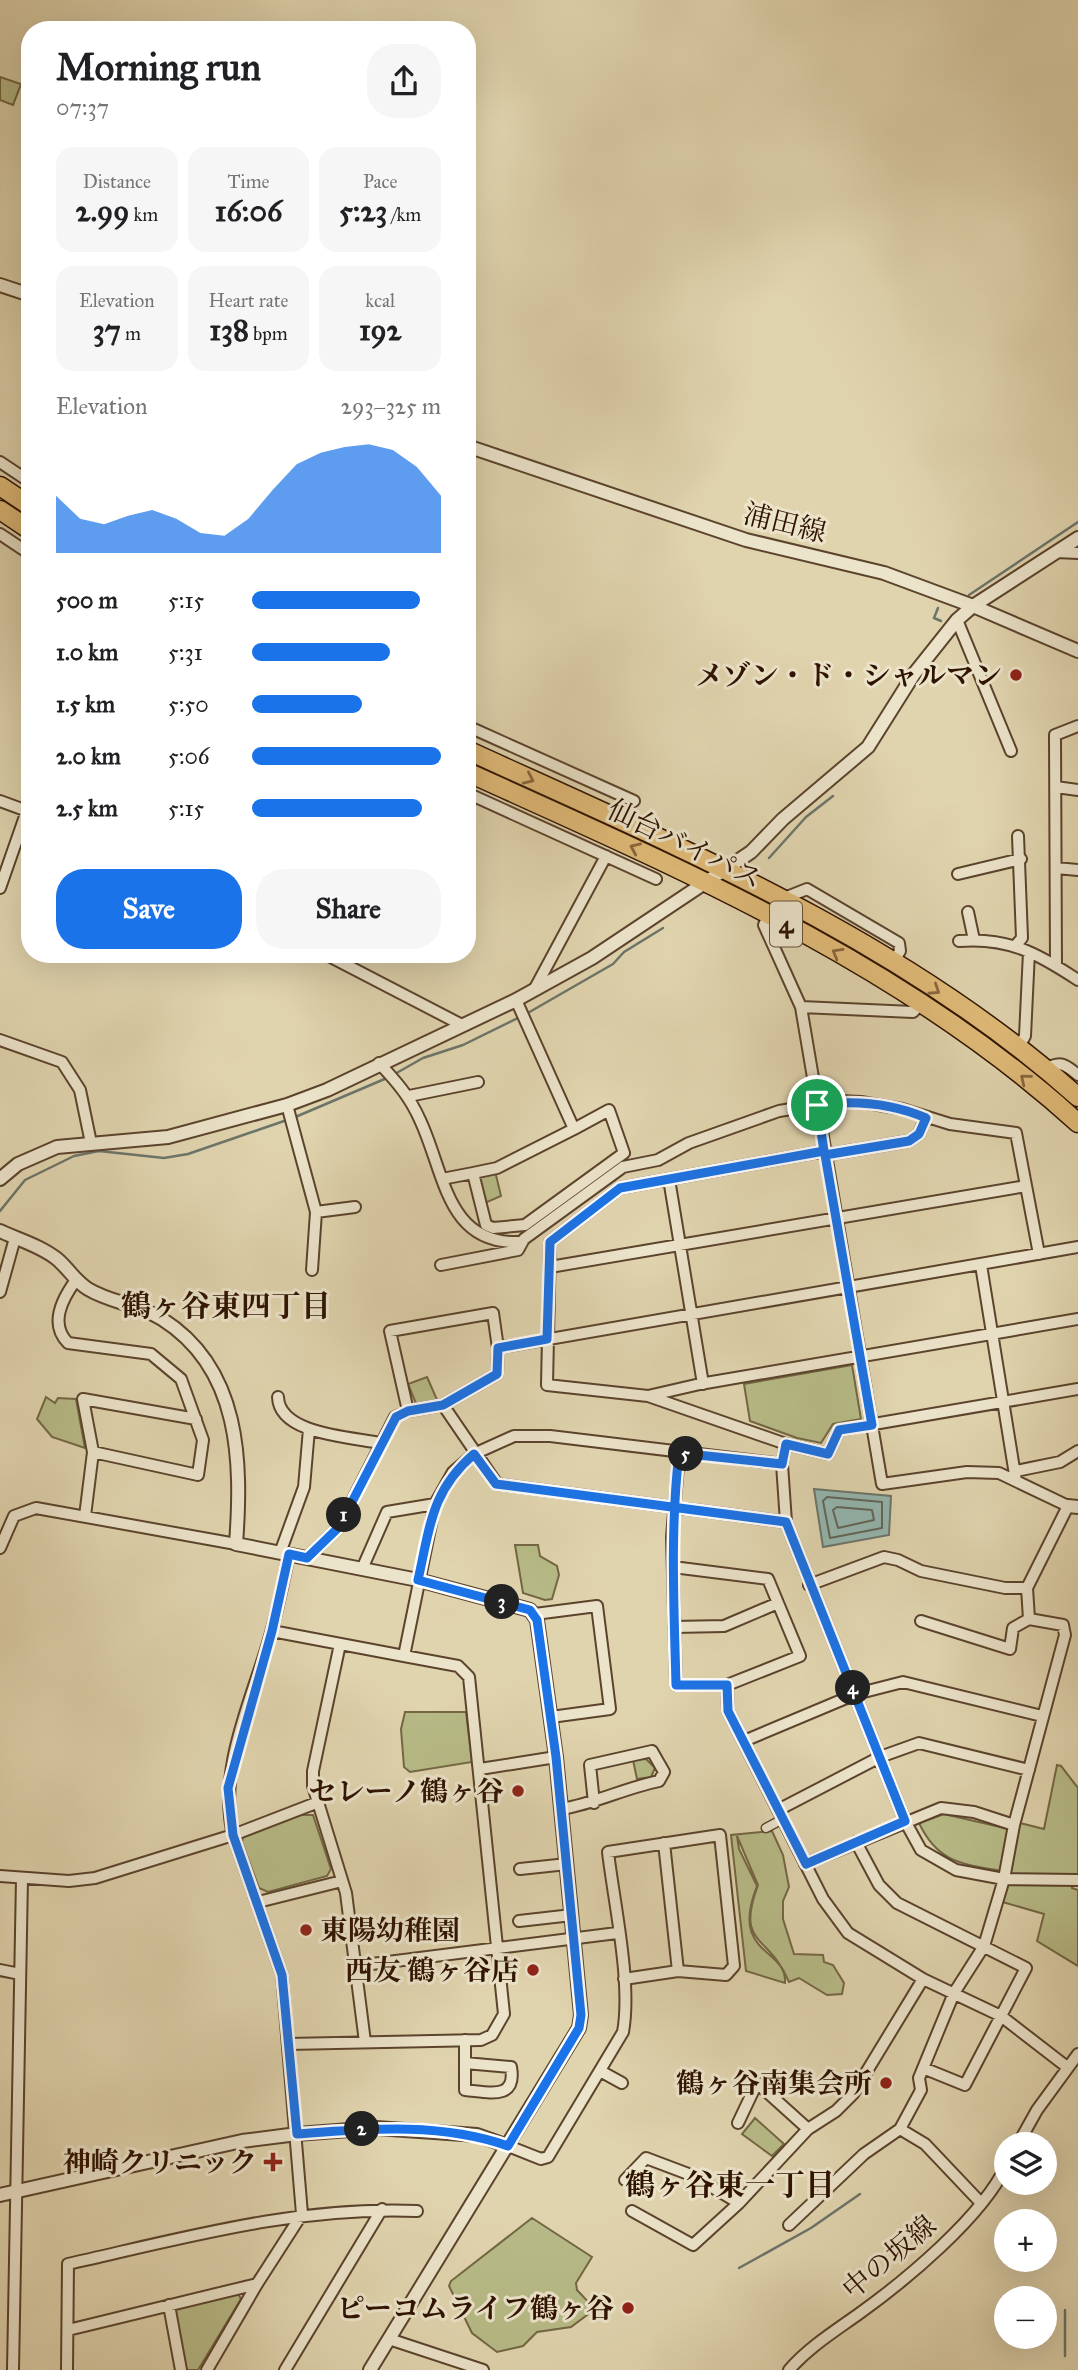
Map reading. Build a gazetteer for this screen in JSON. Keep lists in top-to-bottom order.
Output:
{
  "streets": {
    "highway": ["仙台バイパス", "4"],
    "street": ["浦田線", "中の坂線"]
  },
  "districts": ["鶴ヶ谷東四丁目", "鶴ヶ谷東一丁目"],
  "places": {
    "other": [
      "メゾン・ド・シャルマン",
      "セレーノ鶴ヶ谷",
      "東陽幼稚園",
      "西友 鶴ヶ谷店",
      "鶴ヶ谷南集会所",
      "ピーコムライフ鶴ヶ谷"
    ],
    "health": ["神崎クリニック"]
  },
  "page": {
    "heading": ["Morning run", "07:37"],
    "stats": [
      ["Distance", "2.99 km"],
      ["Time", "16:06"],
      ["Pace", "5:23 /km"],
      ["Elevation", "37 m"],
      ["Heart rate", "138 bpm"],
      ["kcal", "192"]
    ],
    "chart": ["Elevation", "293–325 m"],
    "list": [
      {
        "name": "500 m",
        "note": "5:15"
      },
      {
        "name": "1.0 km",
        "note": "5:31"
      },
      {
        "name": "1.5 km",
        "note": "5:50"
      },
      {
        "name": "2.0 km",
        "note": "5:06"
      },
      {
        "name": "2.5 km",
        "note": "5:15"
      }
    ],
    "buttons": ["Save", "Share"],
    "pins": [
      "5",
      "1",
      "3",
      "4",
      "2"
    ],
    "map_buttons": ["+", "−"]
  }
}
